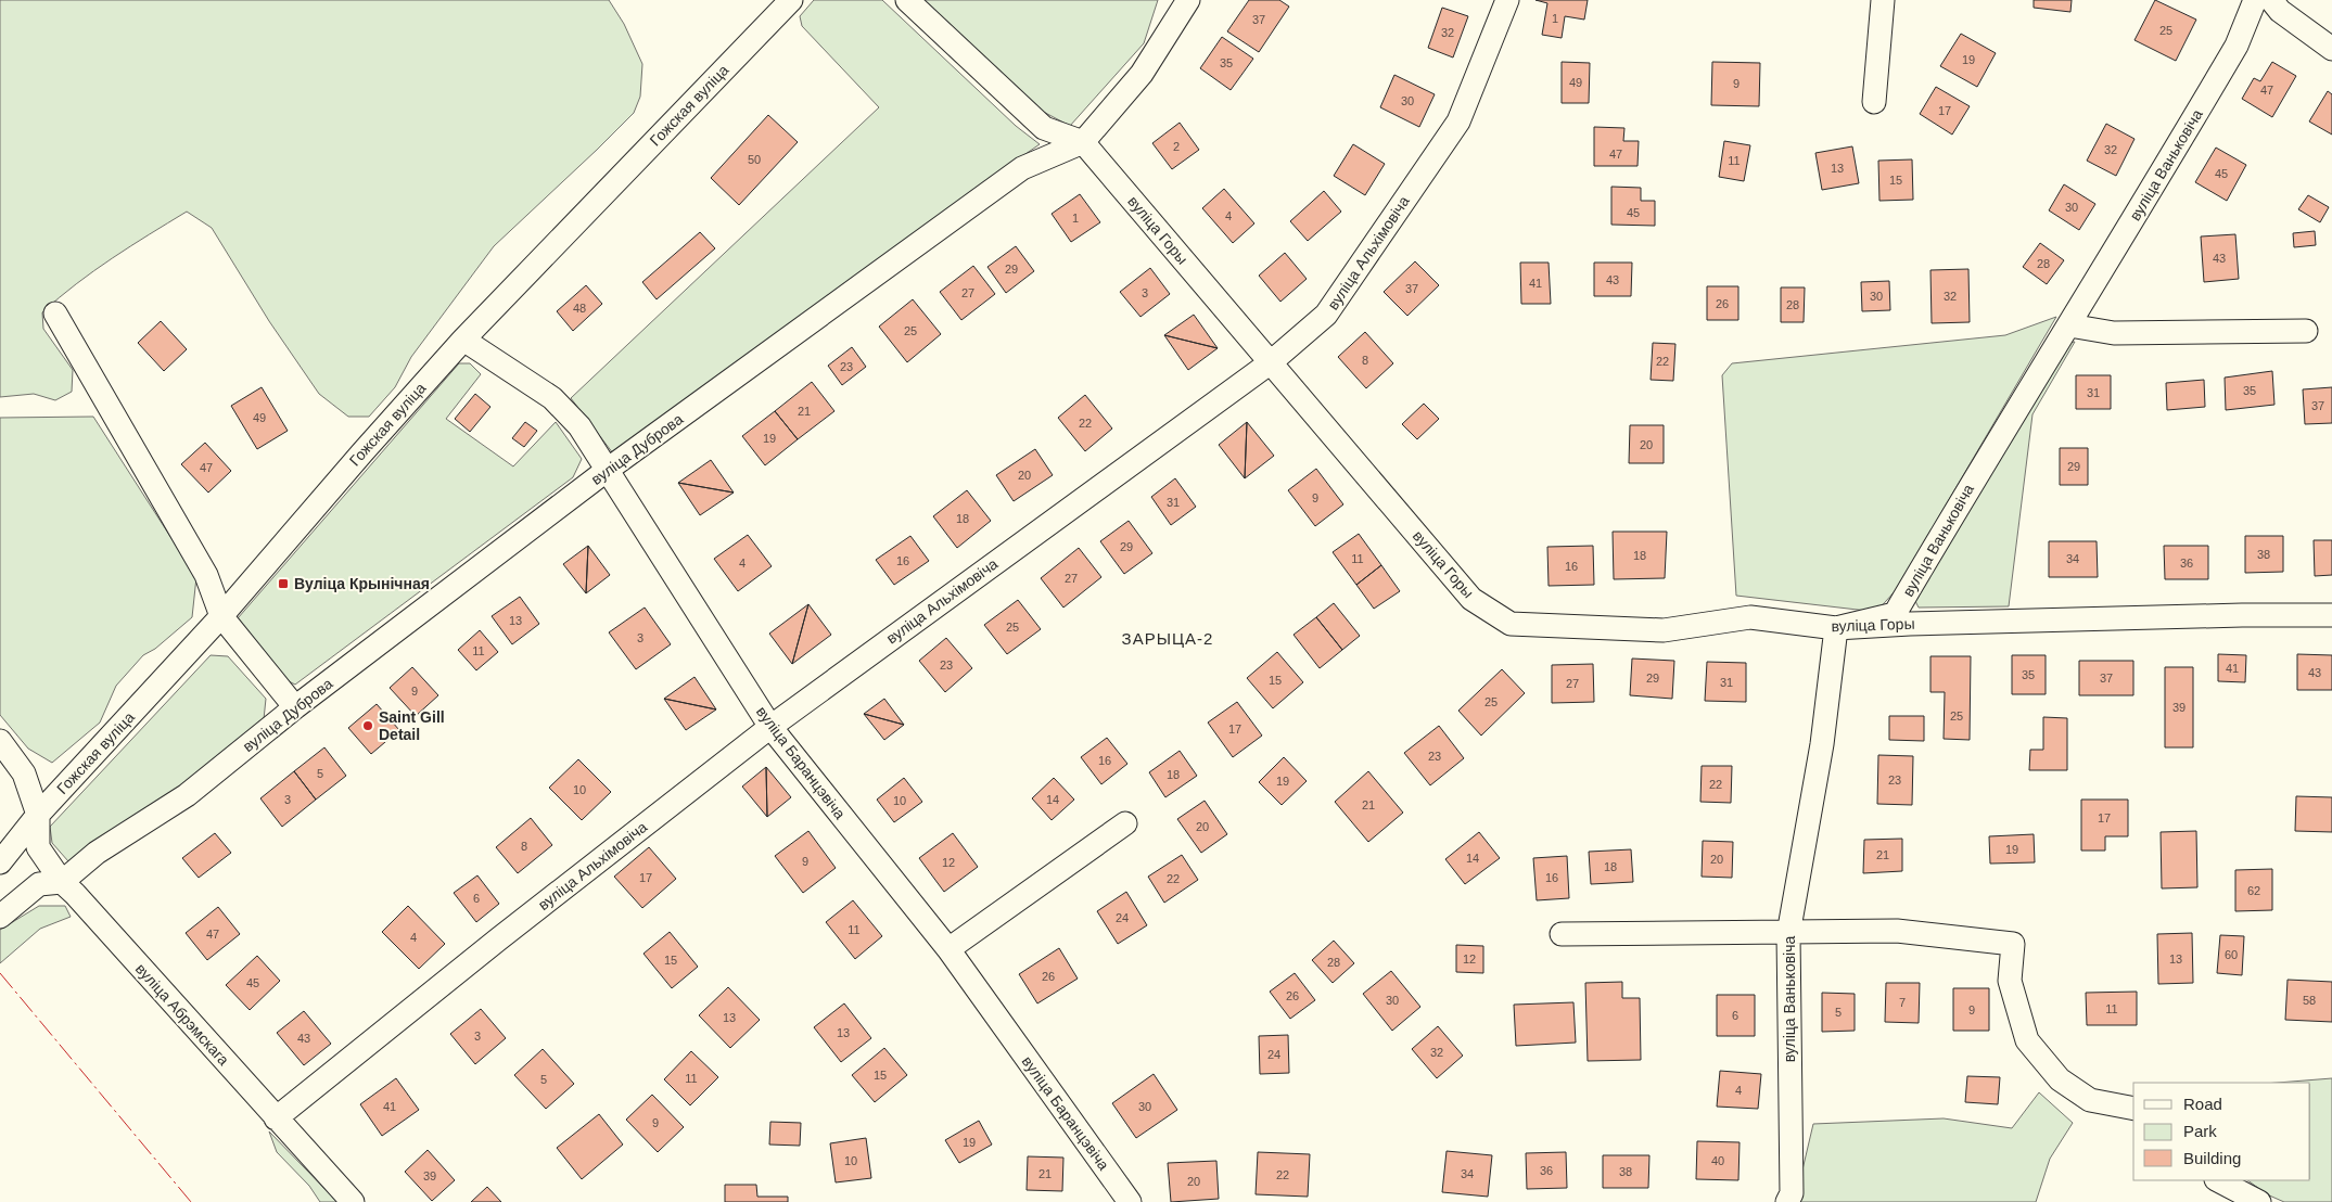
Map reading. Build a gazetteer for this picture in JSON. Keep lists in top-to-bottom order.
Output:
{
  "streets": {
    "street": [
      "Гожская вуліца",
      "вуліца Ваньковіча",
      "вуліца Горы",
      "вуліца Альхімовіча",
      "вуліца Дуброва",
      "вуліца Баранцэвіча",
      "вуліца Абрэмскага"
    ]
  },
  "crossings": [
    ["Гожская вуліца", "вуліца Баранцэвіча"],
    ["Гожская вуліца", "вуліца Абрэмскага"],
    ["вуліца Ваньковіча", "вуліца Горы"],
    ["вуліца Горы", "вуліца Альхімовіча"],
    ["вуліца Горы", "вуліца Дуброва"],
    ["вуліца Альхімовіча", "вуліца Баранцэвіча"],
    ["вуліца Альхімовіча", "вуліца Абрэмскага"],
    ["вуліца Дуброва", "вуліца Баранцэвіча"],
    ["вуліца Дуброва", "вуліца Абрэмскага"]
  ],
  "districts": ["ЗАРЫЦА-2"],
  "places": {
    "transit": ["Вуліца Крынічная"],
    "other": ["Saint Gill Detail"]
  },
  "house_numbers": [
    "1",
    "37",
    "25",
    "32",
    "19",
    "35",
    "49",
    "9",
    "47",
    "30",
    "17",
    "2",
    "32",
    "47",
    "50",
    "11",
    "13",
    "45",
    "15",
    "30",
    "45",
    "4",
    "1",
    "43",
    "28",
    "29",
    "43",
    "41",
    "37",
    "27",
    "3",
    "30",
    "32",
    "26",
    "28",
    "48",
    "25",
    "8",
    "22",
    "23",
    "35",
    "31",
    "37",
    "21",
    "49",
    "22",
    "19",
    "20",
    "29",
    "47",
    "20",
    "9",
    "31",
    "18",
    "29",
    "38",
    "18",
    "11",
    "34",
    "16",
    "4",
    "36",
    "16",
    "27",
    "13",
    "25",
    "3",
    "11",
    "23",
    "41",
    "43",
    "35",
    "29",
    "37",
    "15",
    "31",
    "27",
    "9",
    "25",
    "39",
    "25",
    "17",
    "23",
    "16",
    "5",
    "18",
    "23",
    "19",
    "22",
    "10",
    "3",
    "14",
    "10",
    "21",
    "17",
    "20",
    "8",
    "19",
    "21",
    "14",
    "20",
    "9",
    "12",
    "18",
    "17",
    "16",
    "22",
    "62",
    "6",
    "24",
    "11",
    "47",
    "4",
    "60",
    "12",
    "13",
    "15",
    "28",
    "26",
    "45",
    "26",
    "30",
    "58",
    "7",
    "11",
    "9",
    "5",
    "6",
    "13",
    "13",
    "3",
    "43",
    "32",
    "24",
    "15",
    "11",
    "5",
    "4",
    "41",
    "30",
    "9",
    "19",
    "10",
    "40",
    "36",
    "38",
    "21",
    "34",
    "22",
    "39",
    "20"
  ],
  "legend": ["Road", "Park", "Building"]
}
